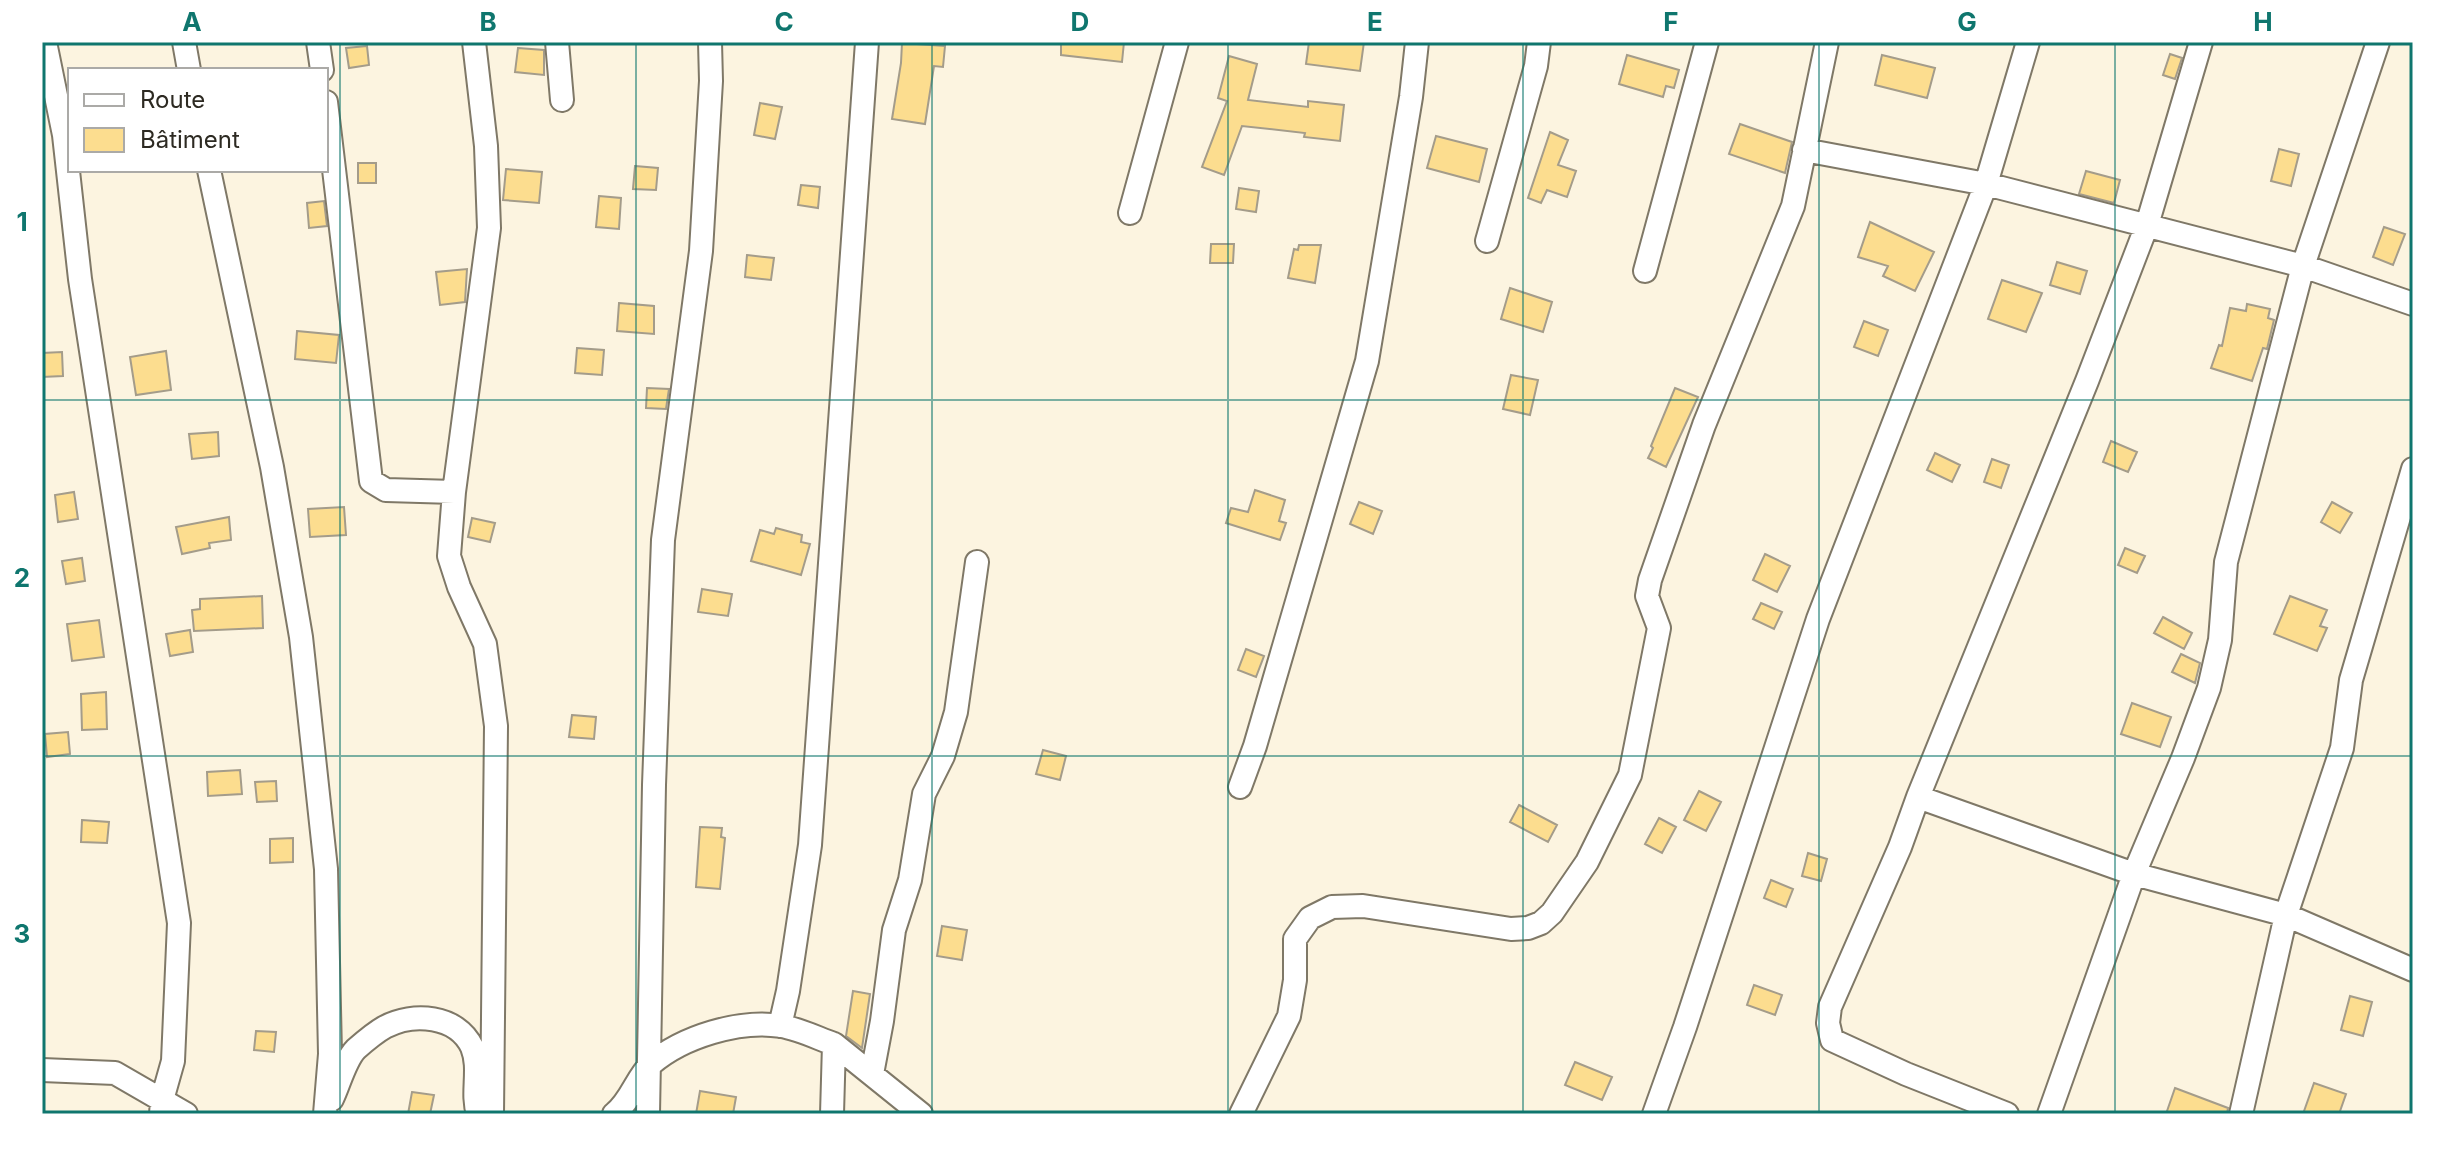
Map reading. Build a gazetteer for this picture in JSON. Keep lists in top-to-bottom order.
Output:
{
  "legend": ["Route", "Bâtiment"],
  "grid": {
    "columns": [
      "A",
      "B",
      "C",
      "D",
      "E",
      "F",
      "G",
      "H"
    ],
    "rows": ["1", "2", "3"]
  }
}
